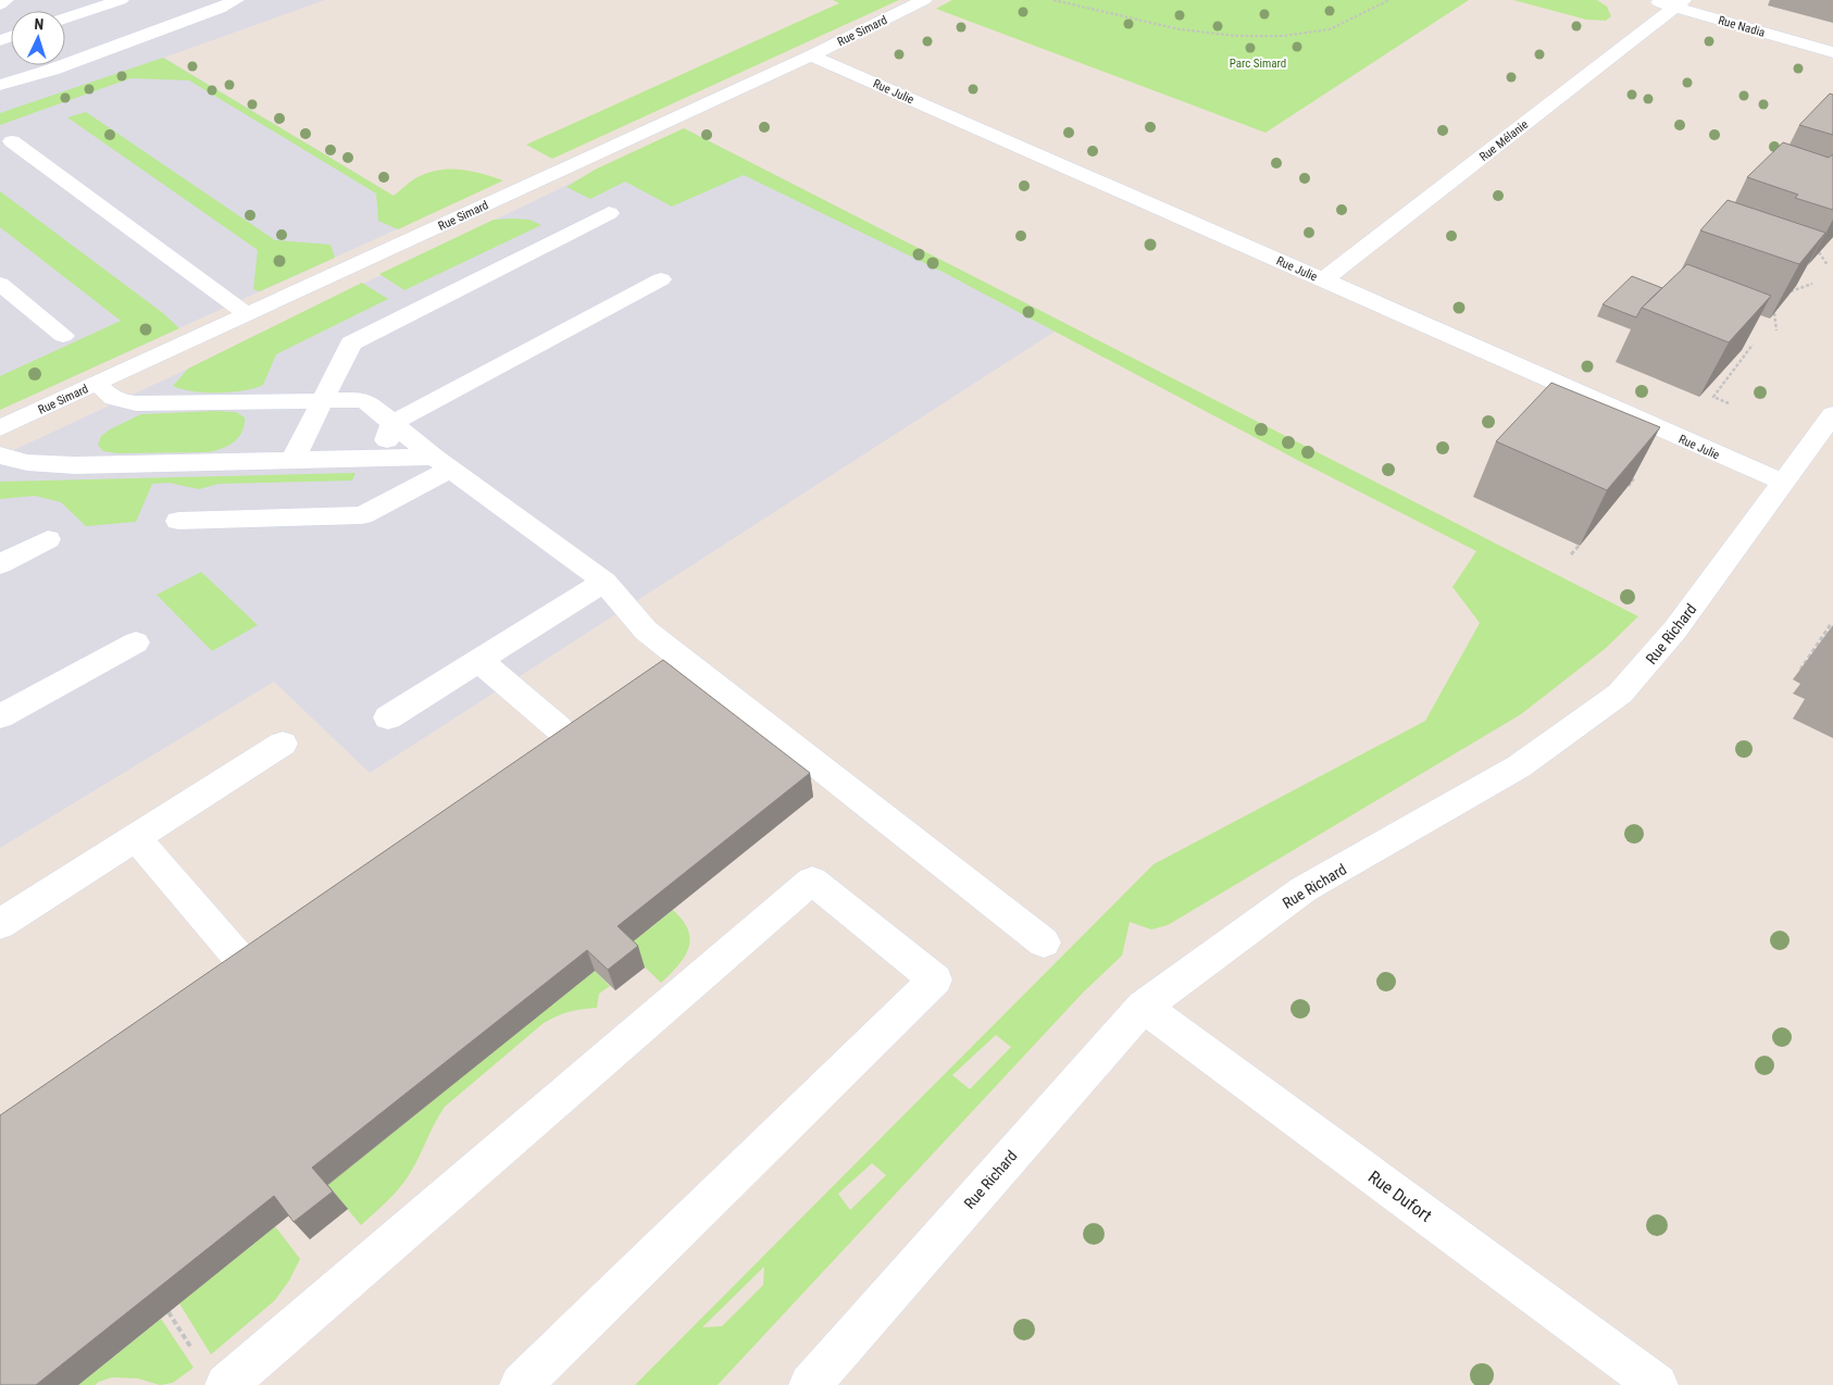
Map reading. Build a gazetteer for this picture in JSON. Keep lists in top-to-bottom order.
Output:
{
  "streets": {
    "street": [
      "Rue Nadia",
      "Rue Simard",
      "Rue Julie",
      "Rue Mélanie",
      "Rue Richard",
      "Rue Dufort"
    ]
  },
  "crossings": [
    ["Rue Nadia", "Rue Mélanie"],
    ["Rue Simard", "Rue Julie"],
    ["Rue Julie", "Rue Mélanie"],
    ["Rue Julie", "Rue Richard"],
    ["Rue Richard", "Rue Dufort"]
  ],
  "parks": ["Parc Simard"],
  "north": "top"
}
